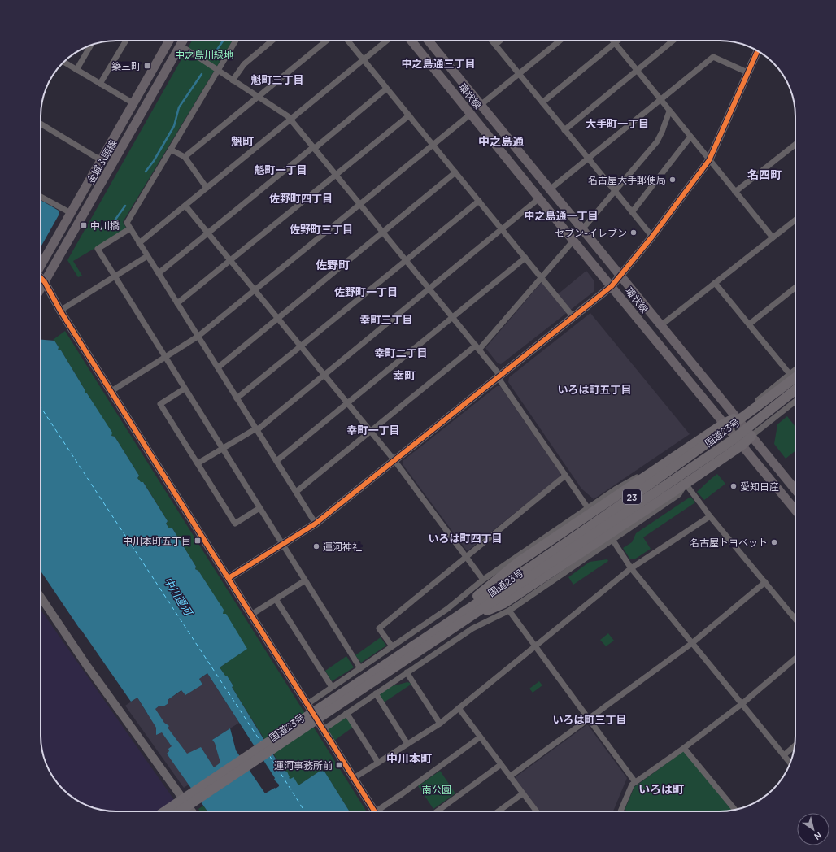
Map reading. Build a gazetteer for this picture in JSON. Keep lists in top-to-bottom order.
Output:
{
  "streets": {
    "highway": ["国道23号", "23"],
    "main road": ["環状線", "金城ふ頭線"]
  },
  "districts": [
    "中之島通三丁目",
    "魁町三丁目",
    "大手町一丁目",
    "魁町",
    "中之島通",
    "魁町一丁目",
    "名四町",
    "佐野町四丁目",
    "中之島通一丁目",
    "佐野町三丁目",
    "佐野町",
    "佐野町一丁目",
    "幸町三丁目",
    "幸町二丁目",
    "幸町",
    "いろは町五丁目",
    "幸町一丁目",
    "いろは町四丁目",
    "いろは町三丁目",
    "中川本町",
    "いろは町"
  ],
  "water": ["中川運河"],
  "parks": ["中之島川緑地", "南公園"],
  "places": {
    "transit": [
      "築三町",
      "中川橋",
      "中川本町五丁目",
      "運河事務所前"
    ],
    "other": [
      "名古屋大手郵便局",
      "セブン-イレブン",
      "愛知日産",
      "名古屋トヨペット",
      "運河神社"
    ]
  },
  "north": "bottom right"
}
